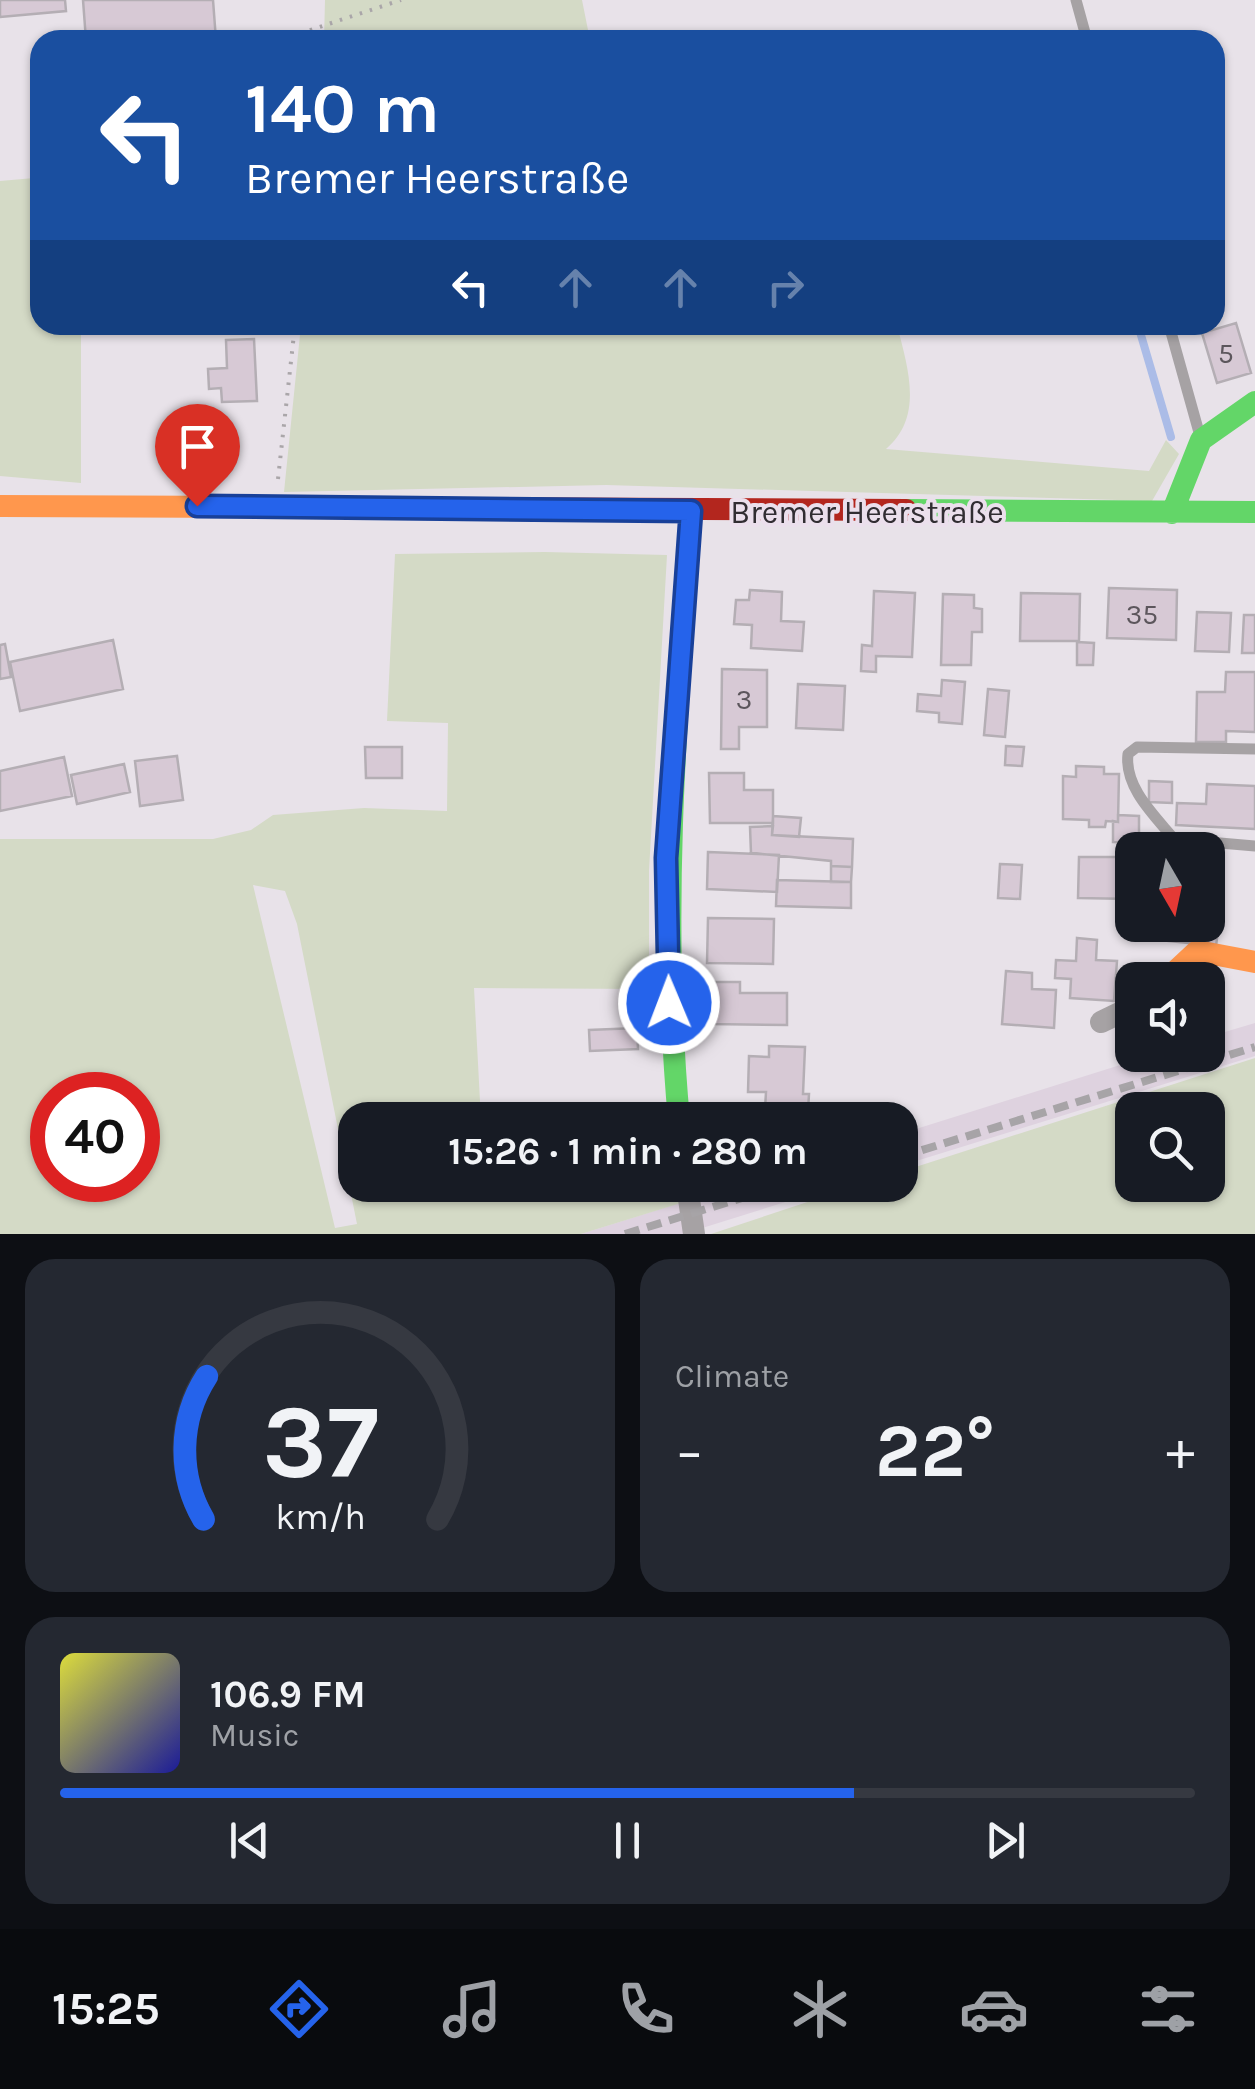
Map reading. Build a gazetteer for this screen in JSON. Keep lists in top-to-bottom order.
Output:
{
  "streets": {
    "main road": ["Bremer Heerstraße"]
  },
  "house_numbers": ["5", "35", "3"],
  "north": "bottom",
  "page": {
    "turn": ["140 m", "Bremer Heerstraße"],
    "limit": "40",
    "trip": "15:26 · 1 min · 280 m",
    "tile": "Climate",
    "heat": ["−", "22°", "+"],
    "song": ["106.9 FM", "Music"],
    "tabs": "15:25",
    "gauge": ["37", "km/h"]
  }
}
